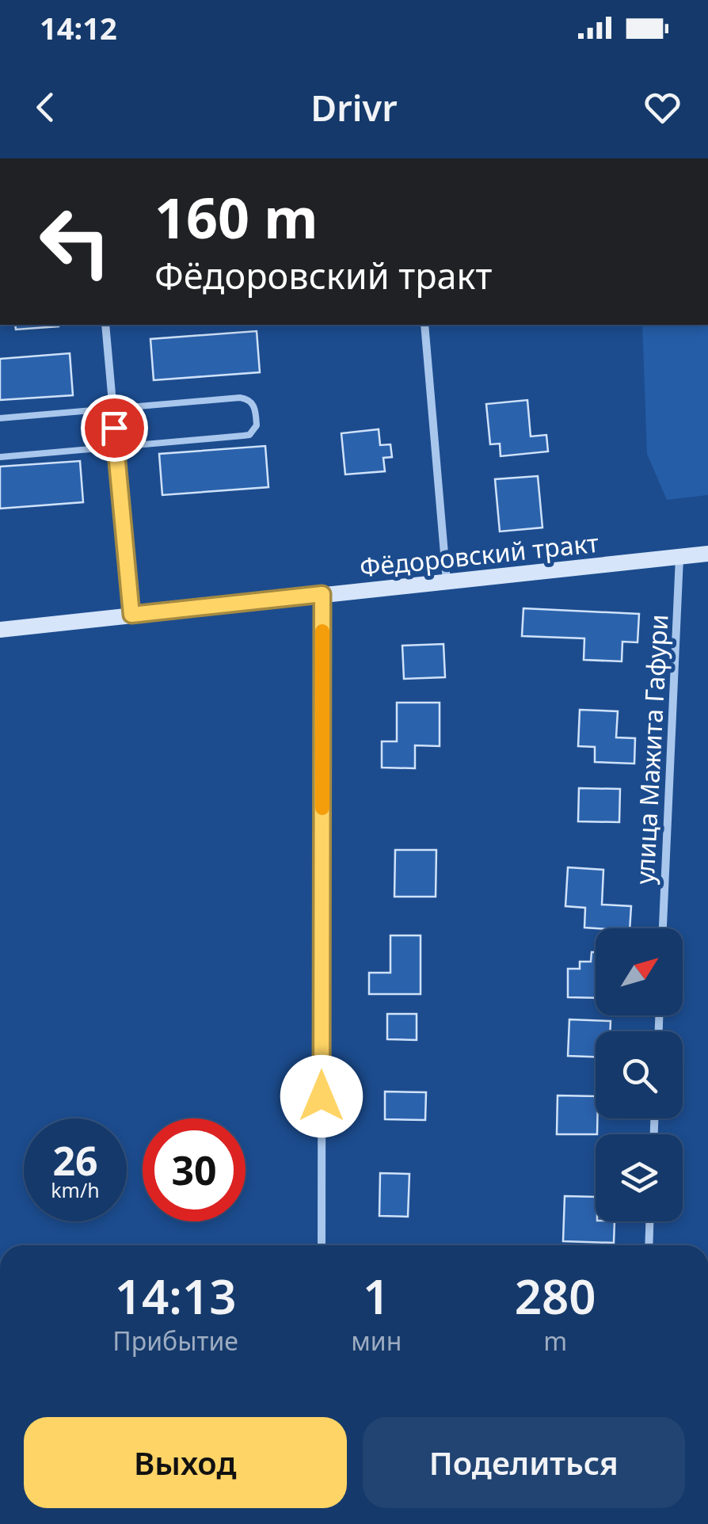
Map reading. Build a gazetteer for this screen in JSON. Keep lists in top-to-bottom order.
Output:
{
  "streets": {
    "street": ["Фёдоровский тракт", "улица Мажита Гафури"]
  },
  "crossings": [
    ["Фёдоровский тракт", "улица Мажита Гафури"]
  ],
  "north": "top right",
  "page": {
    "status": "14:12",
    "header": "Drivr",
    "turn": ["160 m", "Фёдоровский тракт"],
    "speed": "26 km/h",
    "limit": "30",
    "eta": [
      "14:13",
      "Прибытие",
      "1",
      "мин",
      "280",
      "m"
    ],
    "buttons": ["Выход", "Поделиться"]
  }
}
